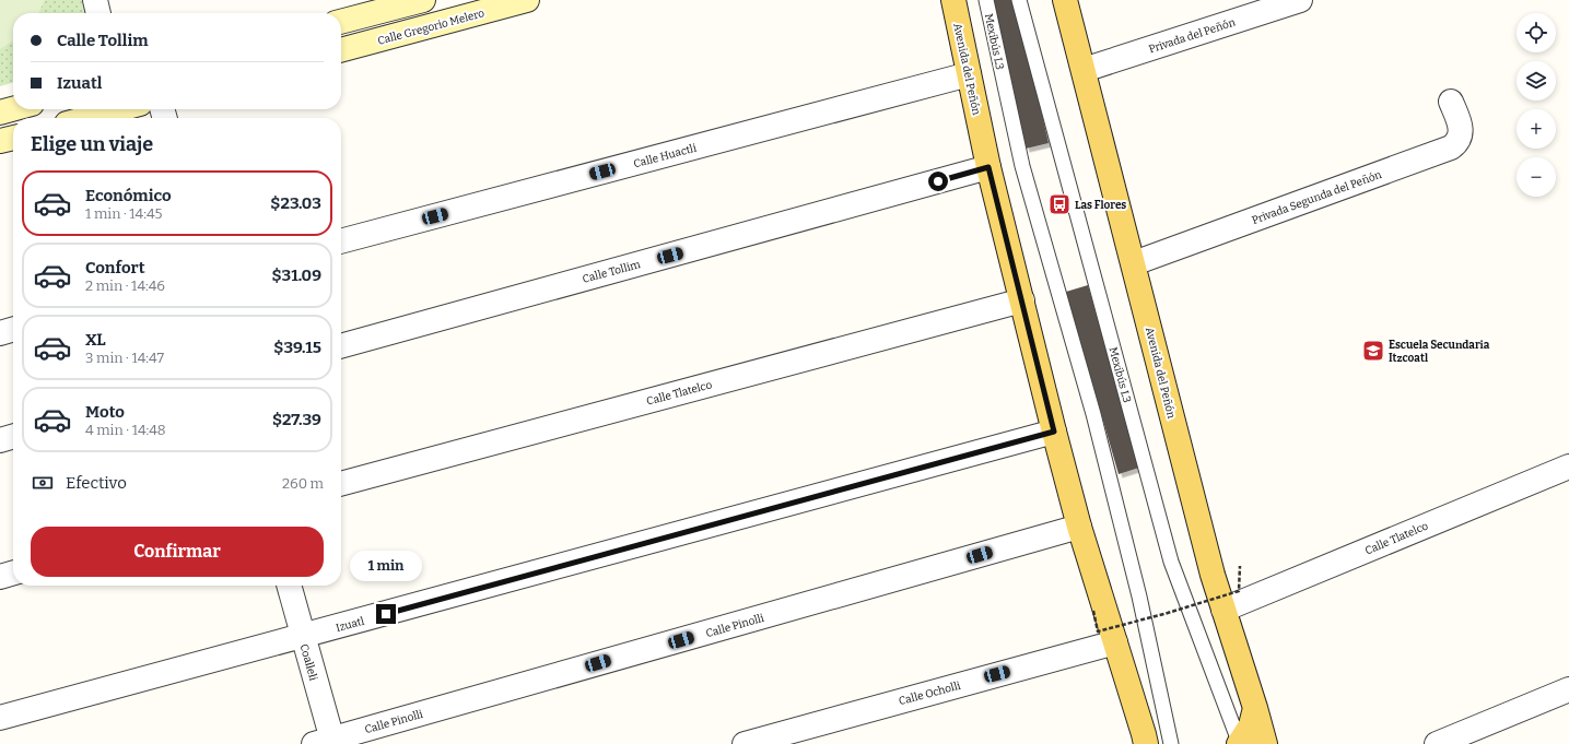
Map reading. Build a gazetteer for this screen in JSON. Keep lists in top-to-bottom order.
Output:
{
  "streets": {
    "main road": ["Calle Gregorio Melero", "Avenida del Peñón"],
    "street": [
      "Privada del Peñón",
      "Calle Huactli",
      "Privada Segunda del Peñón",
      "Calle Tollim",
      "Calle Tlatelco",
      "Izuatl",
      "Calle Pinolli",
      "Coalleli",
      "Calle Ocholli"
    ],
    "lane": ["Mexibús L3"]
  },
  "crossings": [
    ["Privada del Peñón", "Avenida del Peñón"],
    ["Avenida del Peñón", "Calle Huactli"],
    ["Avenida del Peñón", "Privada Segunda del Peñón"],
    ["Avenida del Peñón", "Calle Tollim"],
    ["Avenida del Peñón", "Calle Tlatelco"],
    ["Avenida del Peñón", "Izuatl"],
    ["Avenida del Peñón", "Calle Pinolli"],
    ["Avenida del Peñón", "Calle Ocholli"],
    ["Izuatl", "Coalleli"],
    ["Calle Pinolli", "Coalleli"]
  ],
  "places": {
    "bus stop": ["Las Flores"],
    "school or university": ["Escuela Secundaria Itzcoatl"]
  },
  "page": {
    "map_buttons": ["+", "−"],
    "banner": ["Calle Tollim", "Izuatl"],
    "heading": "Elige un viaje",
    "list": [
      {
        "name": "Económico",
        "note": "1 min · 14:45",
        "value": "$23.03"
      },
      {
        "name": "Confort",
        "note": "2 min · 14:46",
        "value": "$31.09"
      },
      {
        "name": "XL",
        "note": "3 min · 14:47",
        "value": "$39.15"
      },
      {
        "name": "Moto",
        "note": "4 min · 14:48",
        "value": "$27.39"
      }
    ],
    "pay": ["Efectivo", "260 m"],
    "buttons": "Confirmar",
    "bubble": "1 min"
  }
}
